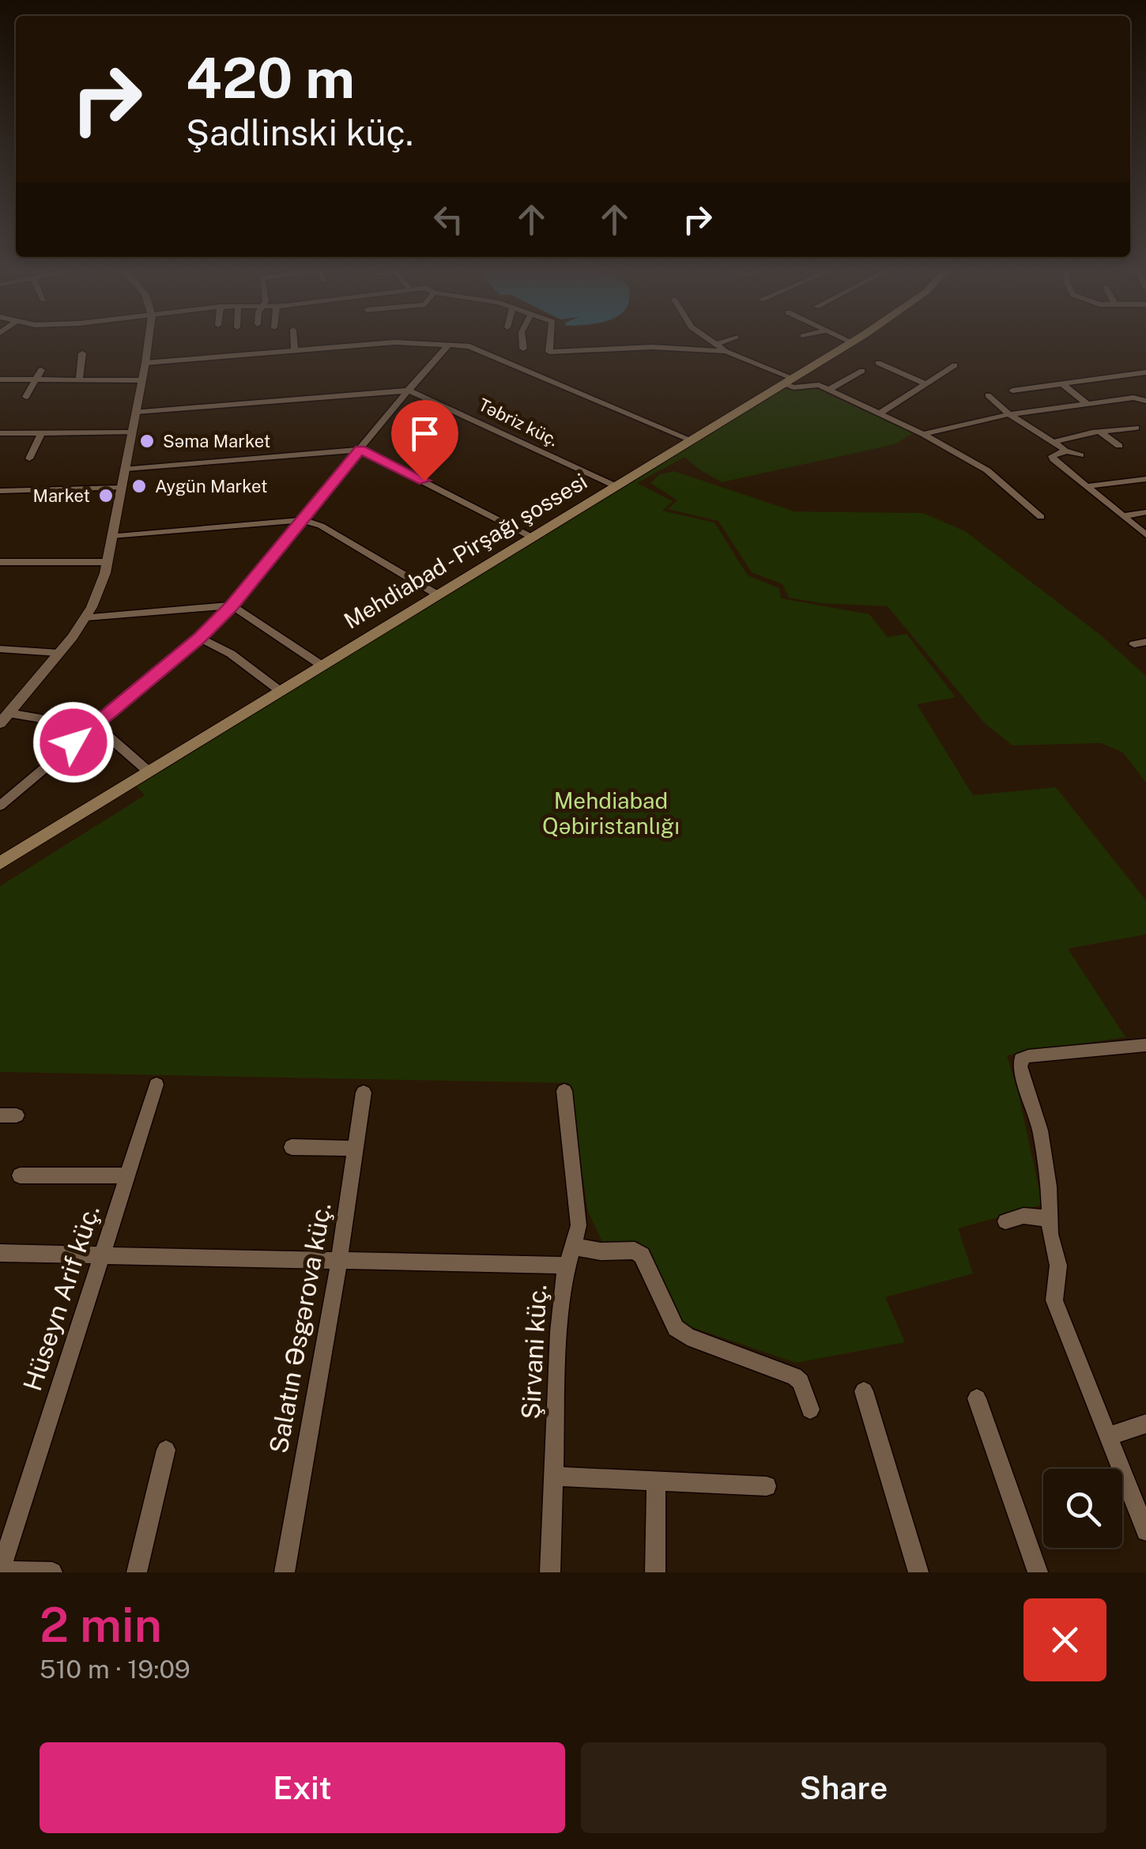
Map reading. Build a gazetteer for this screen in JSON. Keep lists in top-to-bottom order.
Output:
{
  "streets": {
    "main road": ["Mehdiabad - Pirşağı şossesi"],
    "street": [
      "Təbriz küç.",
      "Hüseyn Arif küç.",
      "Salatın Əsgərova küç.",
      "Şirvani küç."
    ]
  },
  "crossings": [
    ["Təbriz küç.", "Mehdiabad - Pirşağı şossesi"]
  ],
  "parks": ["Mehdiabad Qəbiristanlığı"],
  "places": ["Səma Market", "Aygün Market", "Market"],
  "page": {
    "turn": ["420 m", "Şadlinski küç."],
    "heading": ["2 min", "510 m · 19:09"],
    "buttons": ["Exit", "Share"]
  }
}
